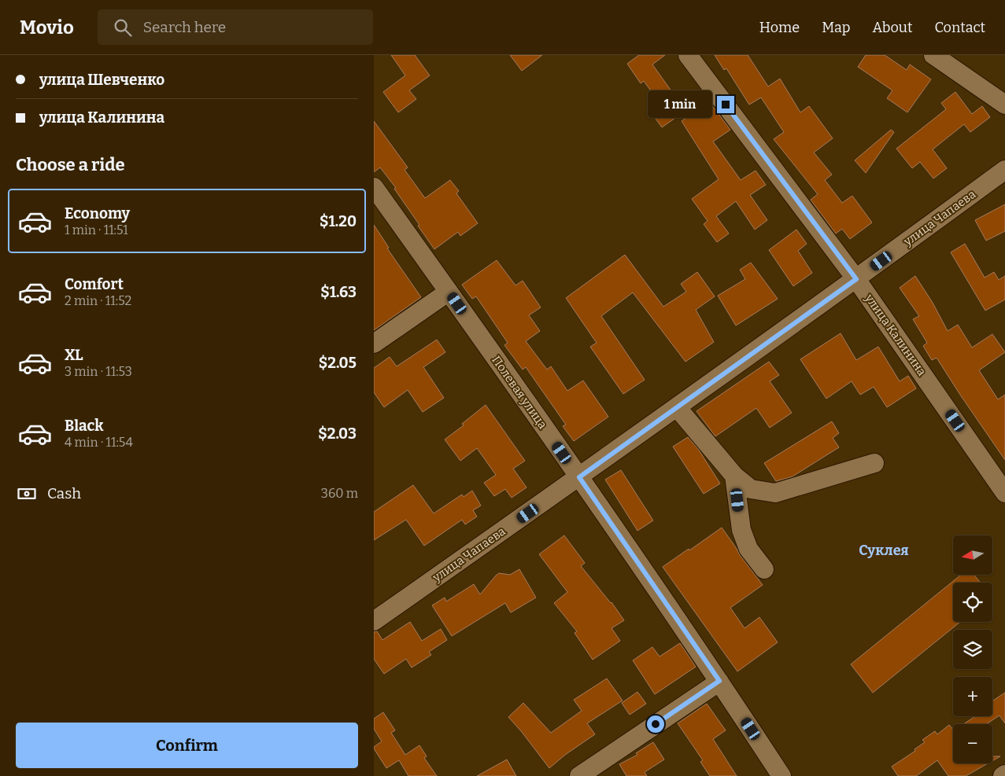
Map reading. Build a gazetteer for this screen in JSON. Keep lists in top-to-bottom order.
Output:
{
  "streets": {
    "street": ["улица Чапаева", "улица Калинина", "Полевая улица"]
  },
  "crossings": [
    ["улица Чапаева", "улица Калинина"],
    ["улица Чапаева", "Полевая улица"]
  ],
  "districts": ["Суклея"],
  "north": "left",
  "page": {
    "header": "Movio",
    "search": "Search here",
    "nav": [
      "Home",
      "Map",
      "About",
      "Contact"
    ],
    "banner": ["улица Шевченко", "улица Калинина"],
    "bubble": "1 min",
    "heading": "Choose a ride",
    "list": [
      {
        "name": "Economy",
        "note": "1 min · 11:51",
        "value": "$1.20"
      },
      {
        "name": "Comfort",
        "note": "2 min · 11:52",
        "value": "$1.63"
      },
      {
        "name": "XL",
        "note": "3 min · 11:53",
        "value": "$2.05"
      },
      {
        "name": "Black",
        "note": "4 min · 11:54",
        "value": "$2.03"
      }
    ],
    "pay": ["Cash", "360 m"],
    "map_buttons": ["+", "−"],
    "buttons": "Confirm"
  }
}
